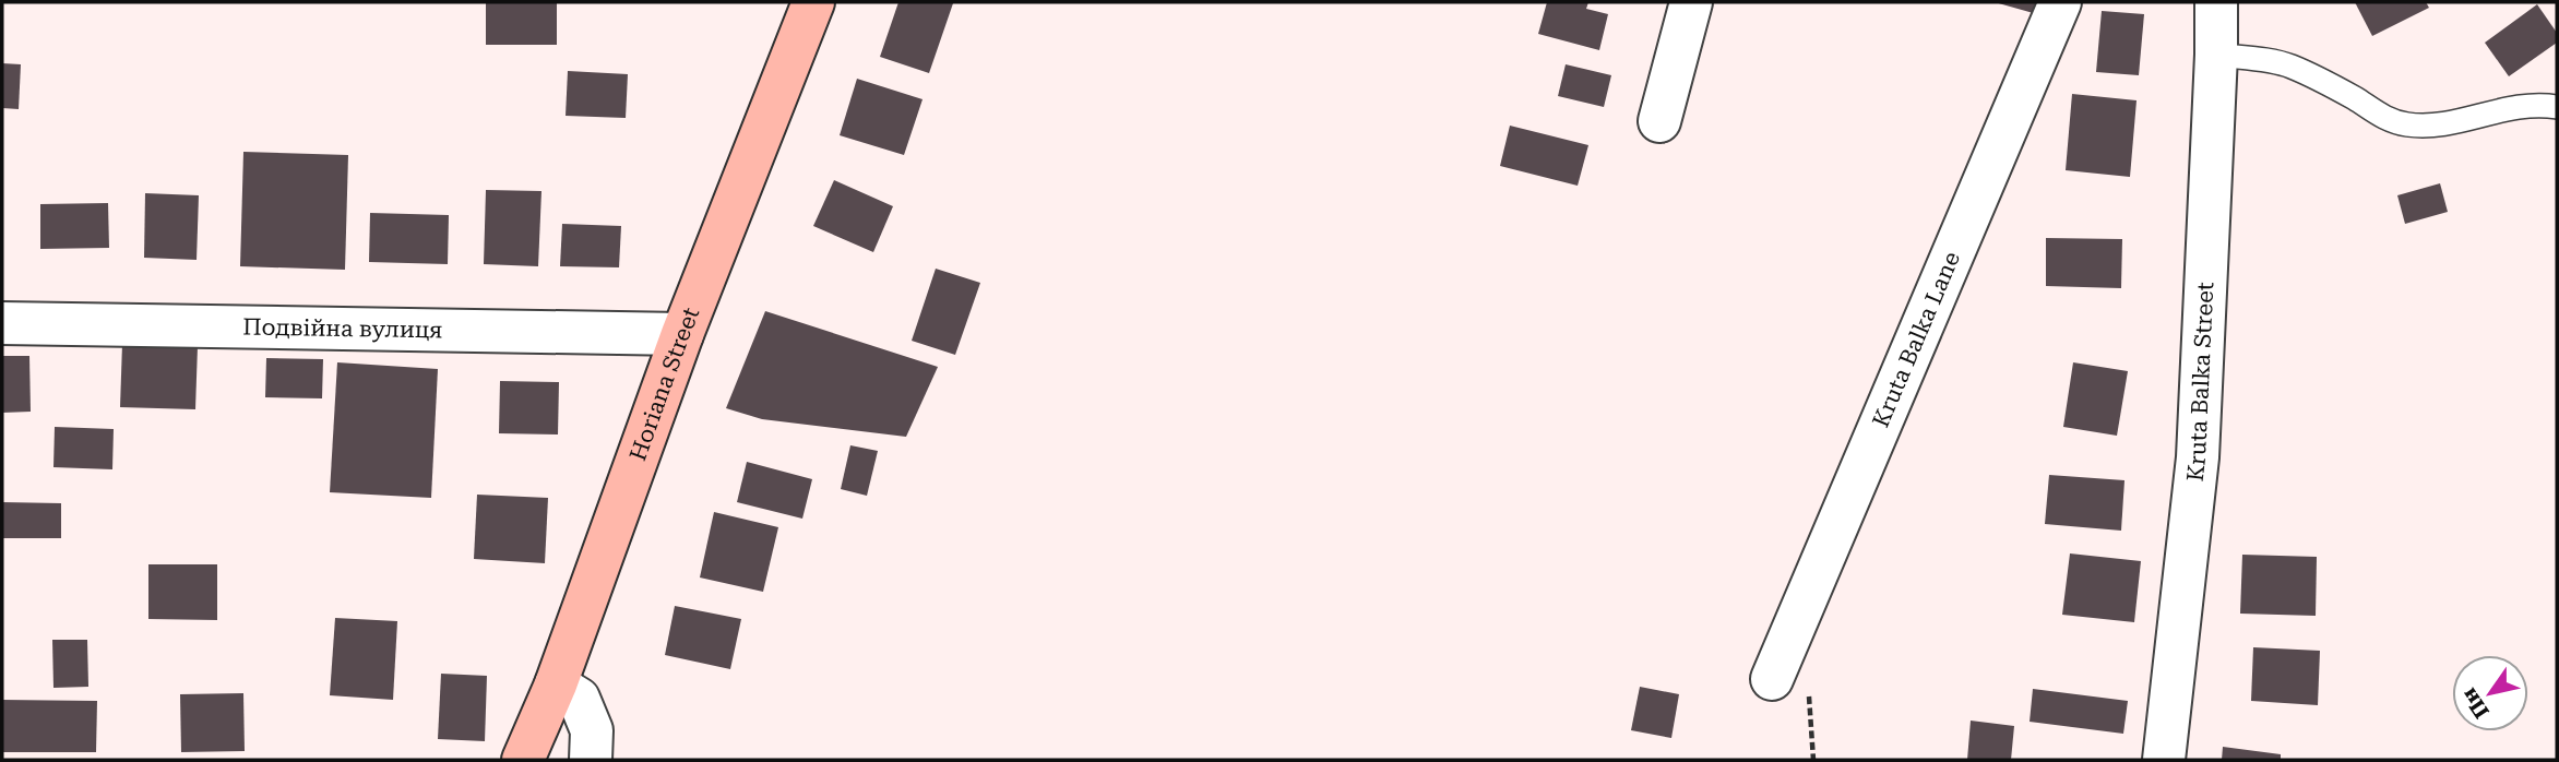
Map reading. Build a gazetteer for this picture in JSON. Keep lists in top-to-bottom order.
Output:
{
  "streets": {
    "street": [
      "Подвійна вулиця",
      "Kruta Balka Lane",
      "Kruta Balka Street",
      "Horiana Street"
    ]
  },
  "crossings": [
    ["Подвійна вулиця", "Horiana Street"]
  ],
  "north": "bottom left"
}
